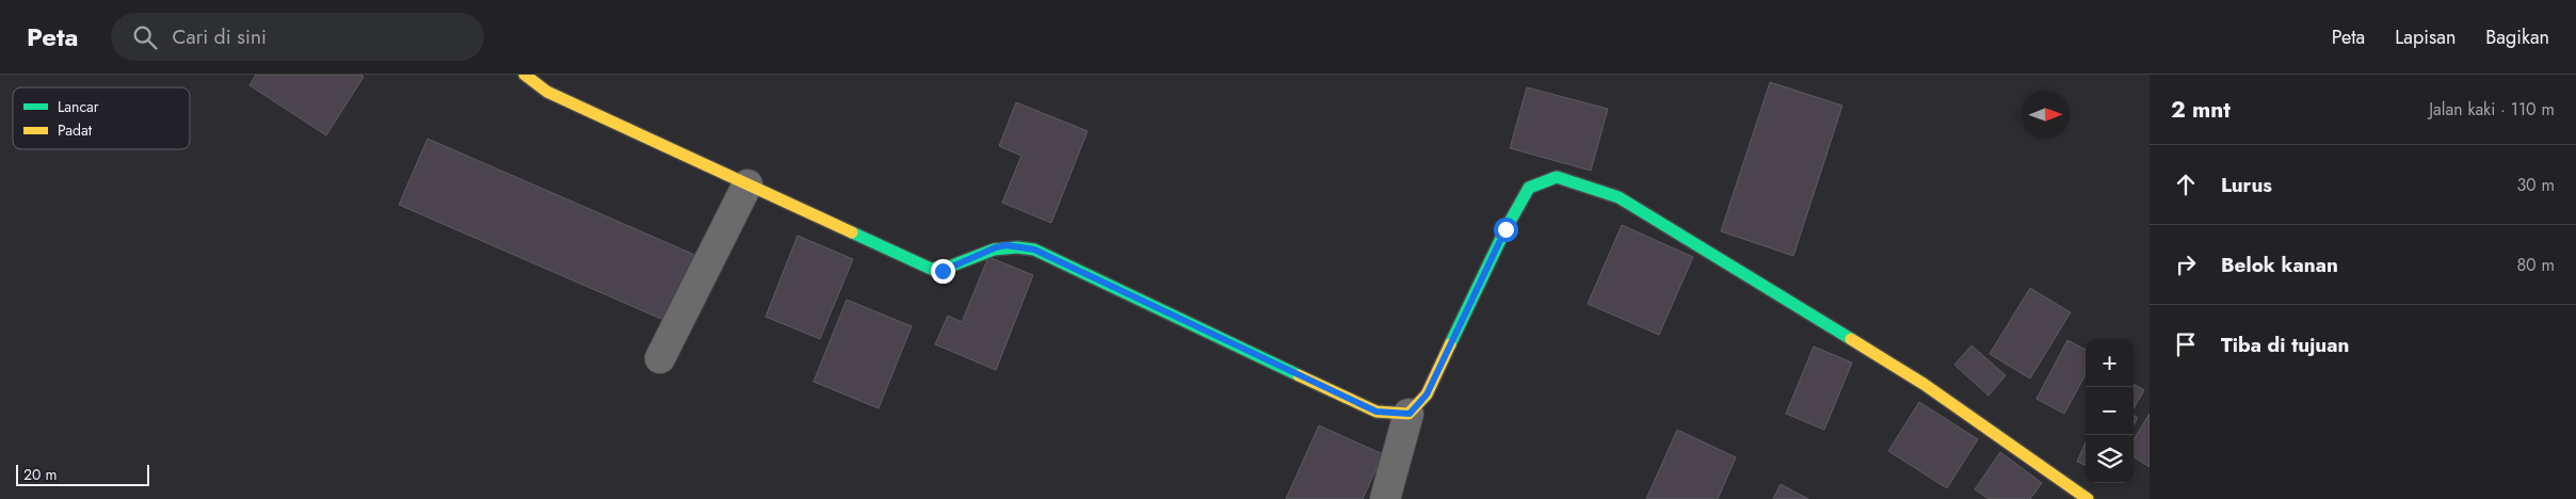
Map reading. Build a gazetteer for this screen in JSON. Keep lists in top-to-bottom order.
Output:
{
  "legend": ["Lancar", "Padat"],
  "scale_bar": "20 m",
  "north": "right",
  "page": {
    "header": "Peta",
    "search": "Cari di sini",
    "nav": ["Peta", "Lapisan", "Bagikan"],
    "heading": ["2 mnt", "Jalan kaki · 110 m"],
    "list": [
      ["Lurus", "30 m"],
      ["Belok kanan", "80 m"],
      "Tiba di tujuan"
    ],
    "map_buttons": ["+", "−"],
    "scale": "20 m"
  }
}
